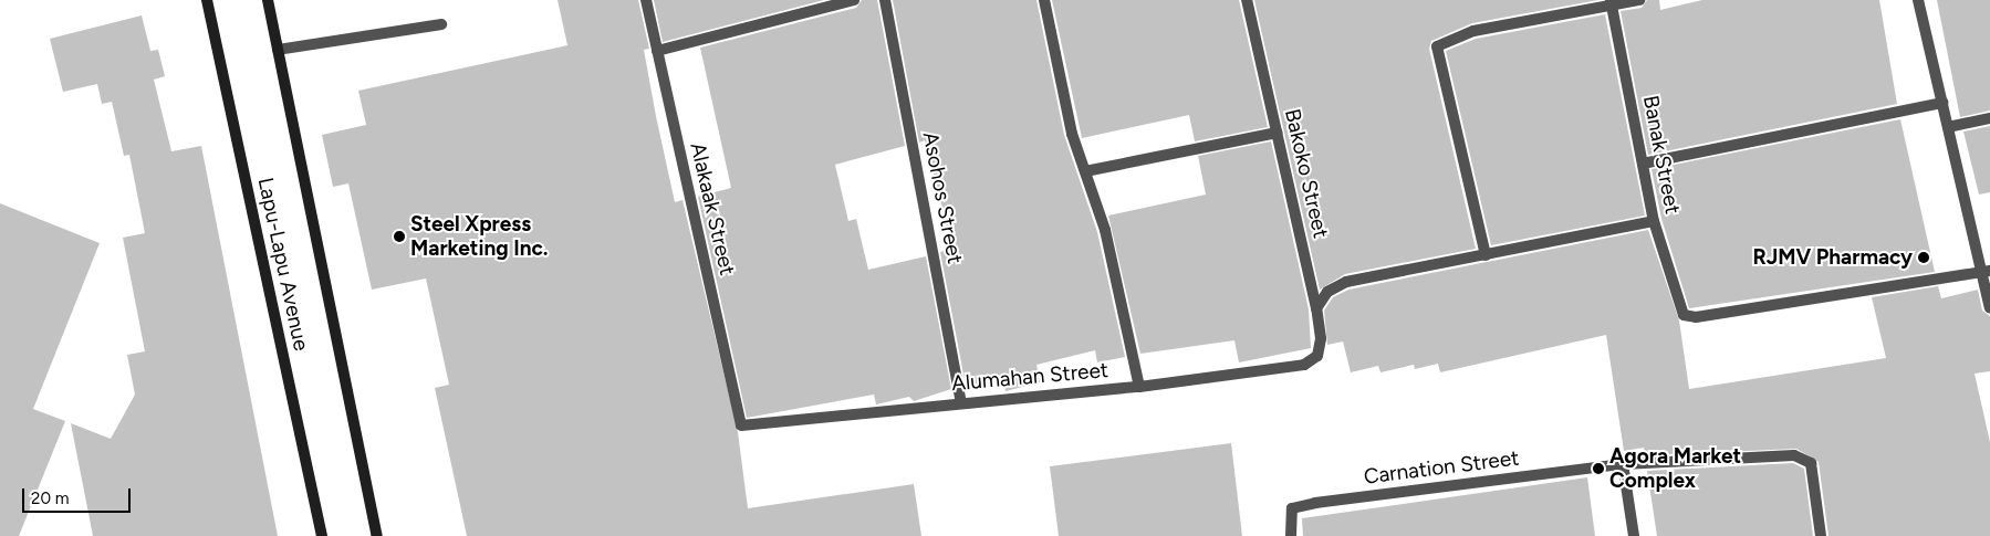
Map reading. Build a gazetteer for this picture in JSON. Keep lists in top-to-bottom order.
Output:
{
  "streets": {
    "main road": ["Lapu-Lapu Avenue"],
    "street": [
      "Banak Street",
      "Bakoko Street",
      "Asohos Street",
      "Alakaak Street",
      "Alumahan Street",
      "Carnation Street"
    ]
  },
  "crossings": [
    ["Bakoko Street", "Alumahan Street"],
    ["Asohos Street", "Alumahan Street"],
    ["Alakaak Street", "Alumahan Street"]
  ],
  "places": ["Steel Xpress Marketing Inc.", "RJMV Pharmacy", "Agora Market Complex"],
  "scale_bar": "20 m"
}
